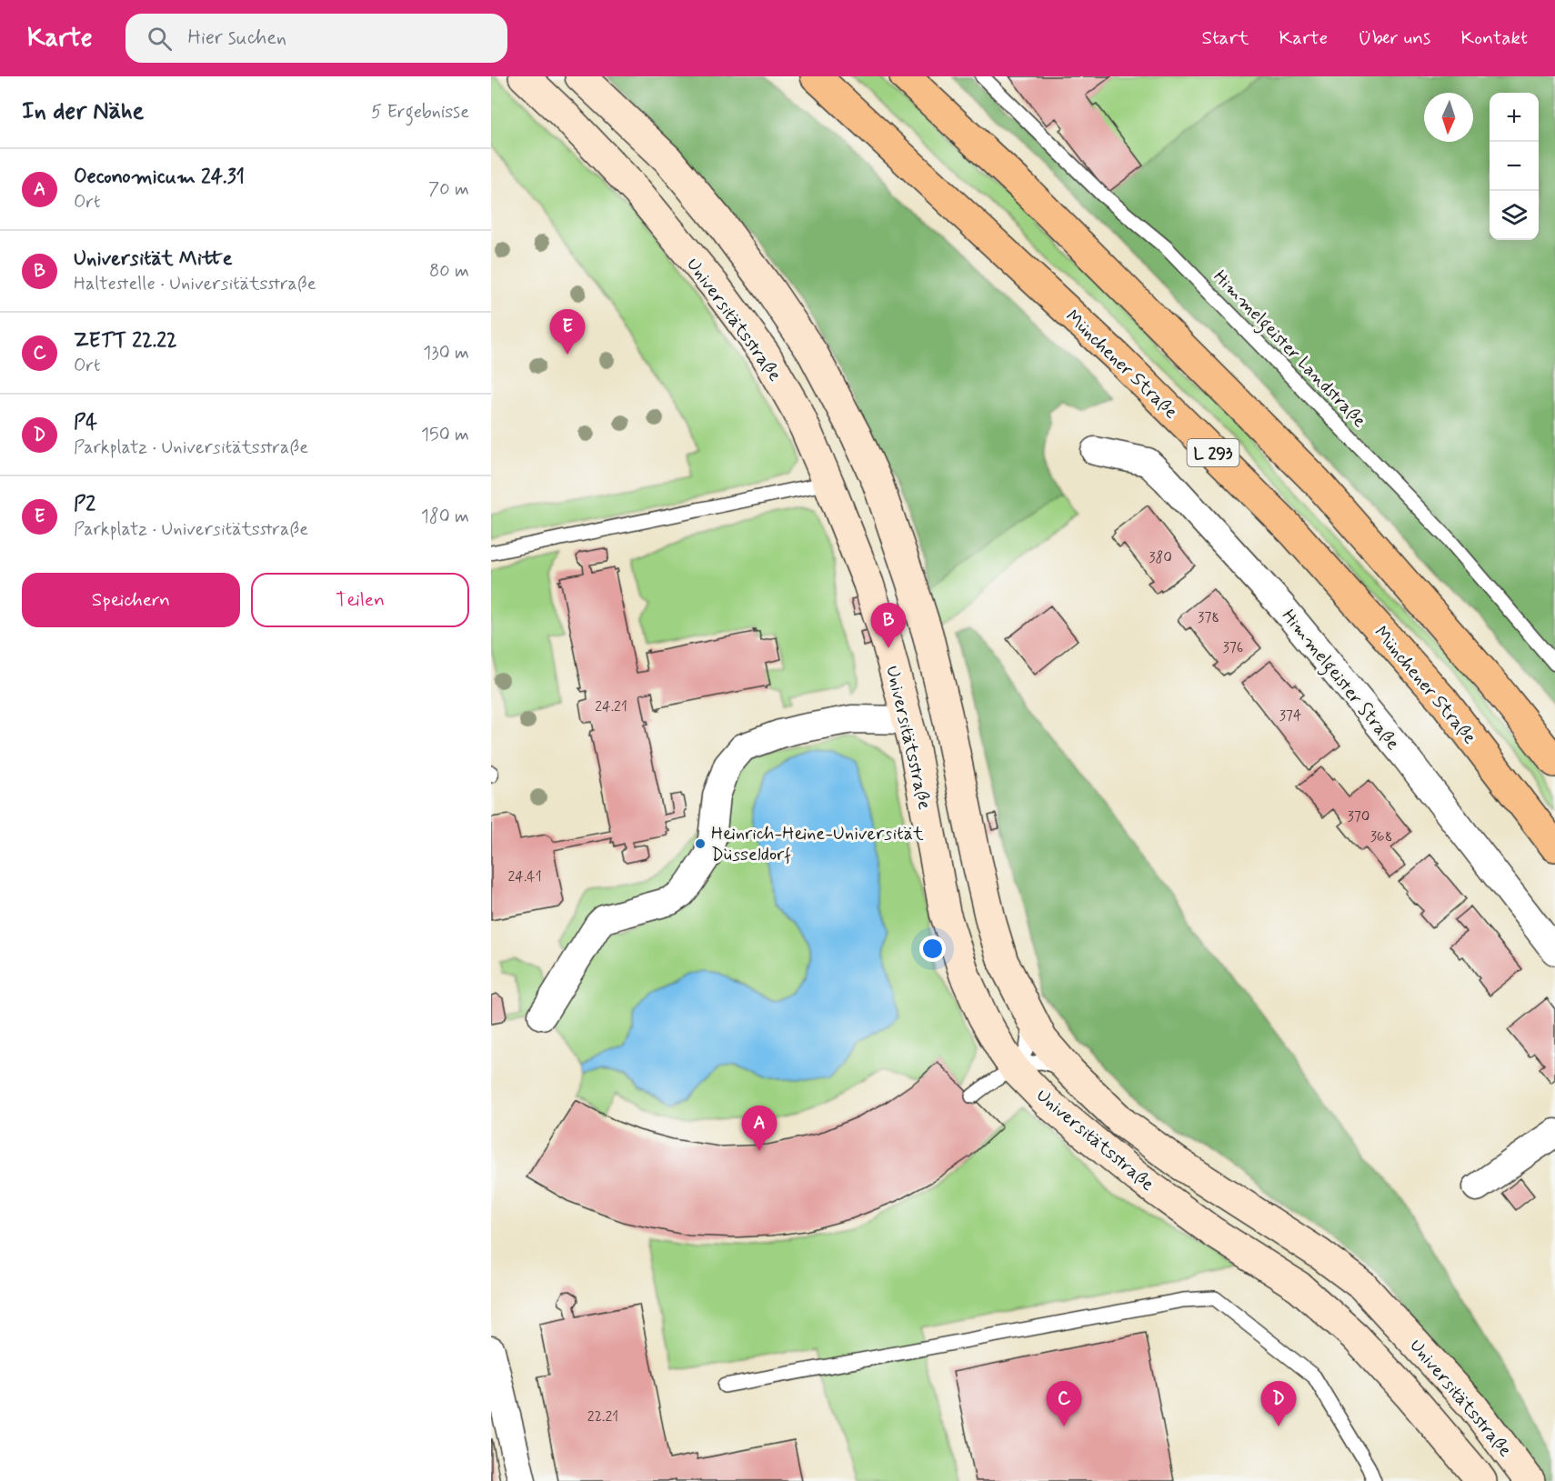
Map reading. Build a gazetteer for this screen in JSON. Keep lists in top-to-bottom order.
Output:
{
  "streets": {
    "highway": ["Münchener Straße", "L 293"],
    "street": ["Universitätsstraße", "Himmelgeister Straße"],
    "lane": ["Himmelgeister Landstraße"]
  },
  "places": ["Heinrich-Heine-Universität Düsseldorf"],
  "house_numbers": [
    "380",
    "378",
    "376",
    "24.21",
    "374",
    "370",
    "368",
    "24.41",
    "22.21"
  ],
  "north": "bottom",
  "page": {
    "header": "Karte",
    "search": "Hier suchen",
    "nav": [
      "Start",
      "Karte",
      "Über uns",
      "Kontakt"
    ],
    "heading": ["In der Nähe", "5 Ergebnisse"],
    "map_buttons": ["+", "−"],
    "list": [
      {
        "mark": "A",
        "name": "Oeconomicum 24.31",
        "note": "Ort",
        "value": "70 m"
      },
      {
        "mark": "B",
        "name": "Universität Mitte",
        "note": "Haltestelle · Universitätsstraße",
        "value": "80 m"
      },
      {
        "mark": "C",
        "name": "ZETT 22.22",
        "note": "Ort",
        "value": "130 m"
      },
      {
        "mark": "D",
        "name": "P4",
        "note": "Parkplatz · Universitätsstraße",
        "value": "150 m"
      },
      {
        "mark": "E",
        "name": "P2",
        "note": "Parkplatz · Universitätsstraße",
        "value": "180 m"
      }
    ],
    "pins": [
      "E",
      "B",
      "A",
      "C",
      "D"
    ],
    "buttons": ["Speichern", "Teilen"]
  }
}
